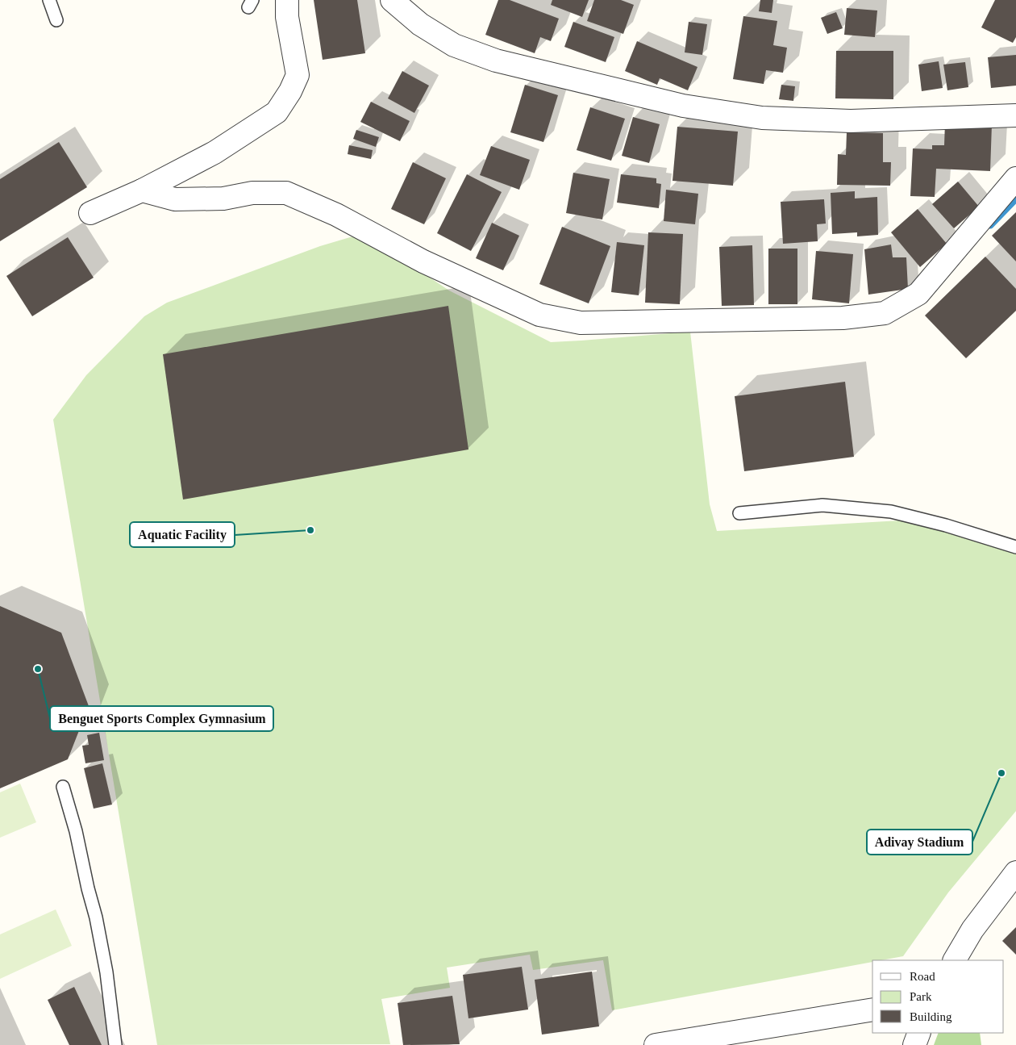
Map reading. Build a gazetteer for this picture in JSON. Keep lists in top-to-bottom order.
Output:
{
  "places": ["Aquatic Facility", "Benguet Sports Complex Gymnasium", "Adivay Stadium"],
  "legend": ["Road", "Park", "Building"]
}
